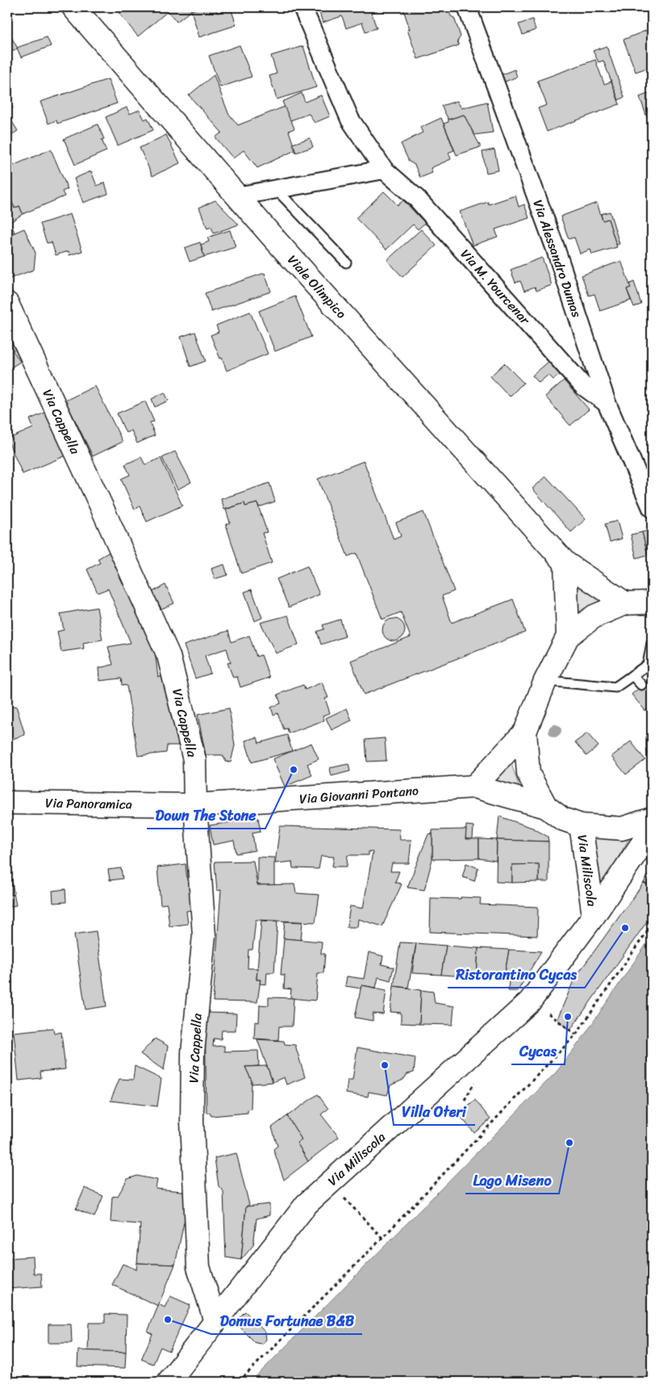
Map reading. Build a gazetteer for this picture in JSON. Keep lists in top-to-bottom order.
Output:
{
  "streets": {
    "street": [
      "Via Alessandro Dumas",
      "Viale Olimpico",
      "Via M. Yourcenar",
      "Via Cappella",
      "Via Giovanni Pontano",
      "Via Panoramica",
      "Via Miliscola"
    ]
  },
  "crossings": [
    ["Via Alessandro Dumas", "Via M. Yourcenar"],
    ["Via Cappella", "Via Giovanni Pontano"],
    ["Via Cappella", "Via Panoramica"],
    ["Via Cappella", "Via Miliscola"],
    ["Via Giovanni Pontano", "Via Panoramica"]
  ],
  "places": [
    "Down The Stone",
    "Ristorantino Cycas",
    "Cycas",
    "Villa Oteri",
    "Lago Miseno",
    "Domus Fortunae B&B"
  ]
}
